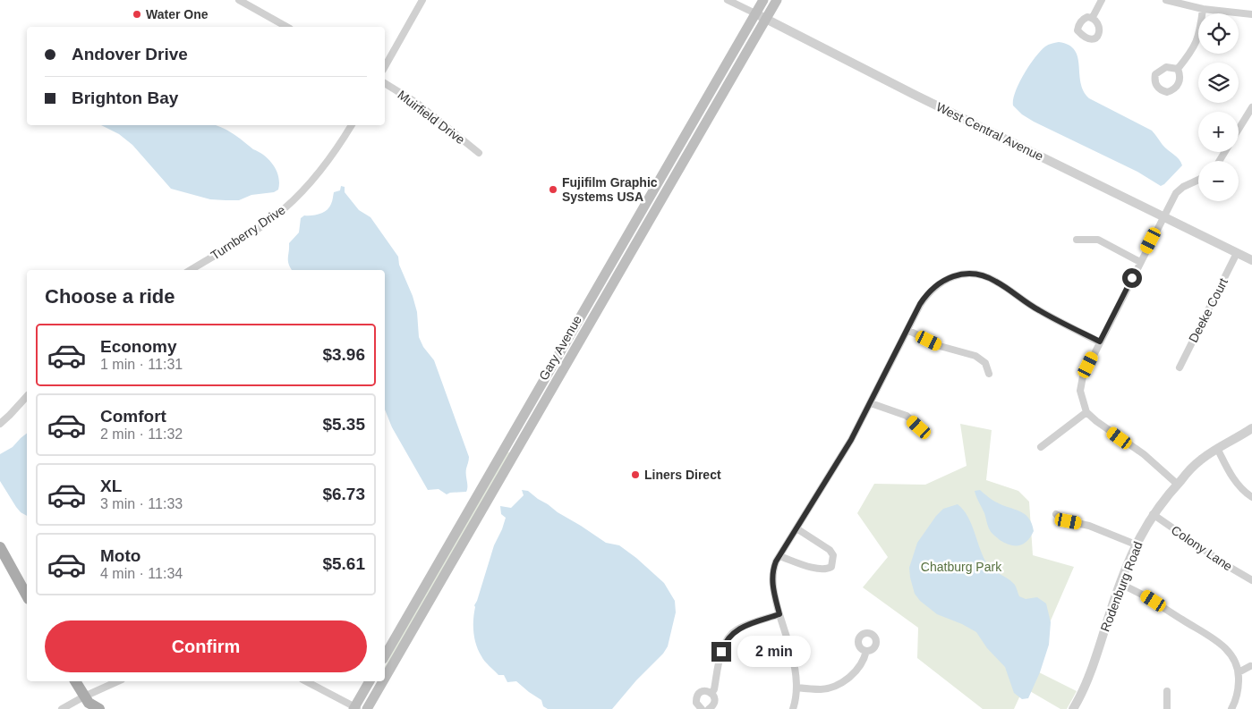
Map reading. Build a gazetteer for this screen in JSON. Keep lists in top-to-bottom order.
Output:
{
  "streets": {
    "main road": ["Gary Avenue"],
    "street": [
      "Muirfield Drive",
      "West Central Avenue",
      "Turnberry Drive",
      "Deeke Court",
      "Colony Lane",
      "Rodenburg Road"
    ]
  },
  "crossings": [
    ["West Central Avenue", "Deeke Court"],
    ["West Central Avenue", "Gary Avenue"],
    ["Colony Lane", "Rodenburg Road"]
  ],
  "parks": ["Chatburg Park"],
  "places": ["Water One", "Fujifilm Graphic Systems USA", "Liners Direct"],
  "page": {
    "map_buttons": ["+", "−"],
    "banner": ["Andover Drive", "Brighton Bay"],
    "heading": "Choose a ride",
    "list": [
      {
        "name": "Economy",
        "note": "1 min · 11:31",
        "value": "$3.96"
      },
      {
        "name": "Comfort",
        "note": "2 min · 11:32",
        "value": "$5.35"
      },
      {
        "name": "XL",
        "note": "3 min · 11:33",
        "value": "$6.73"
      },
      {
        "name": "Moto",
        "note": "4 min · 11:34",
        "value": "$5.61"
      }
    ],
    "buttons": "Confirm",
    "bubble": "2 min"
  }
}
